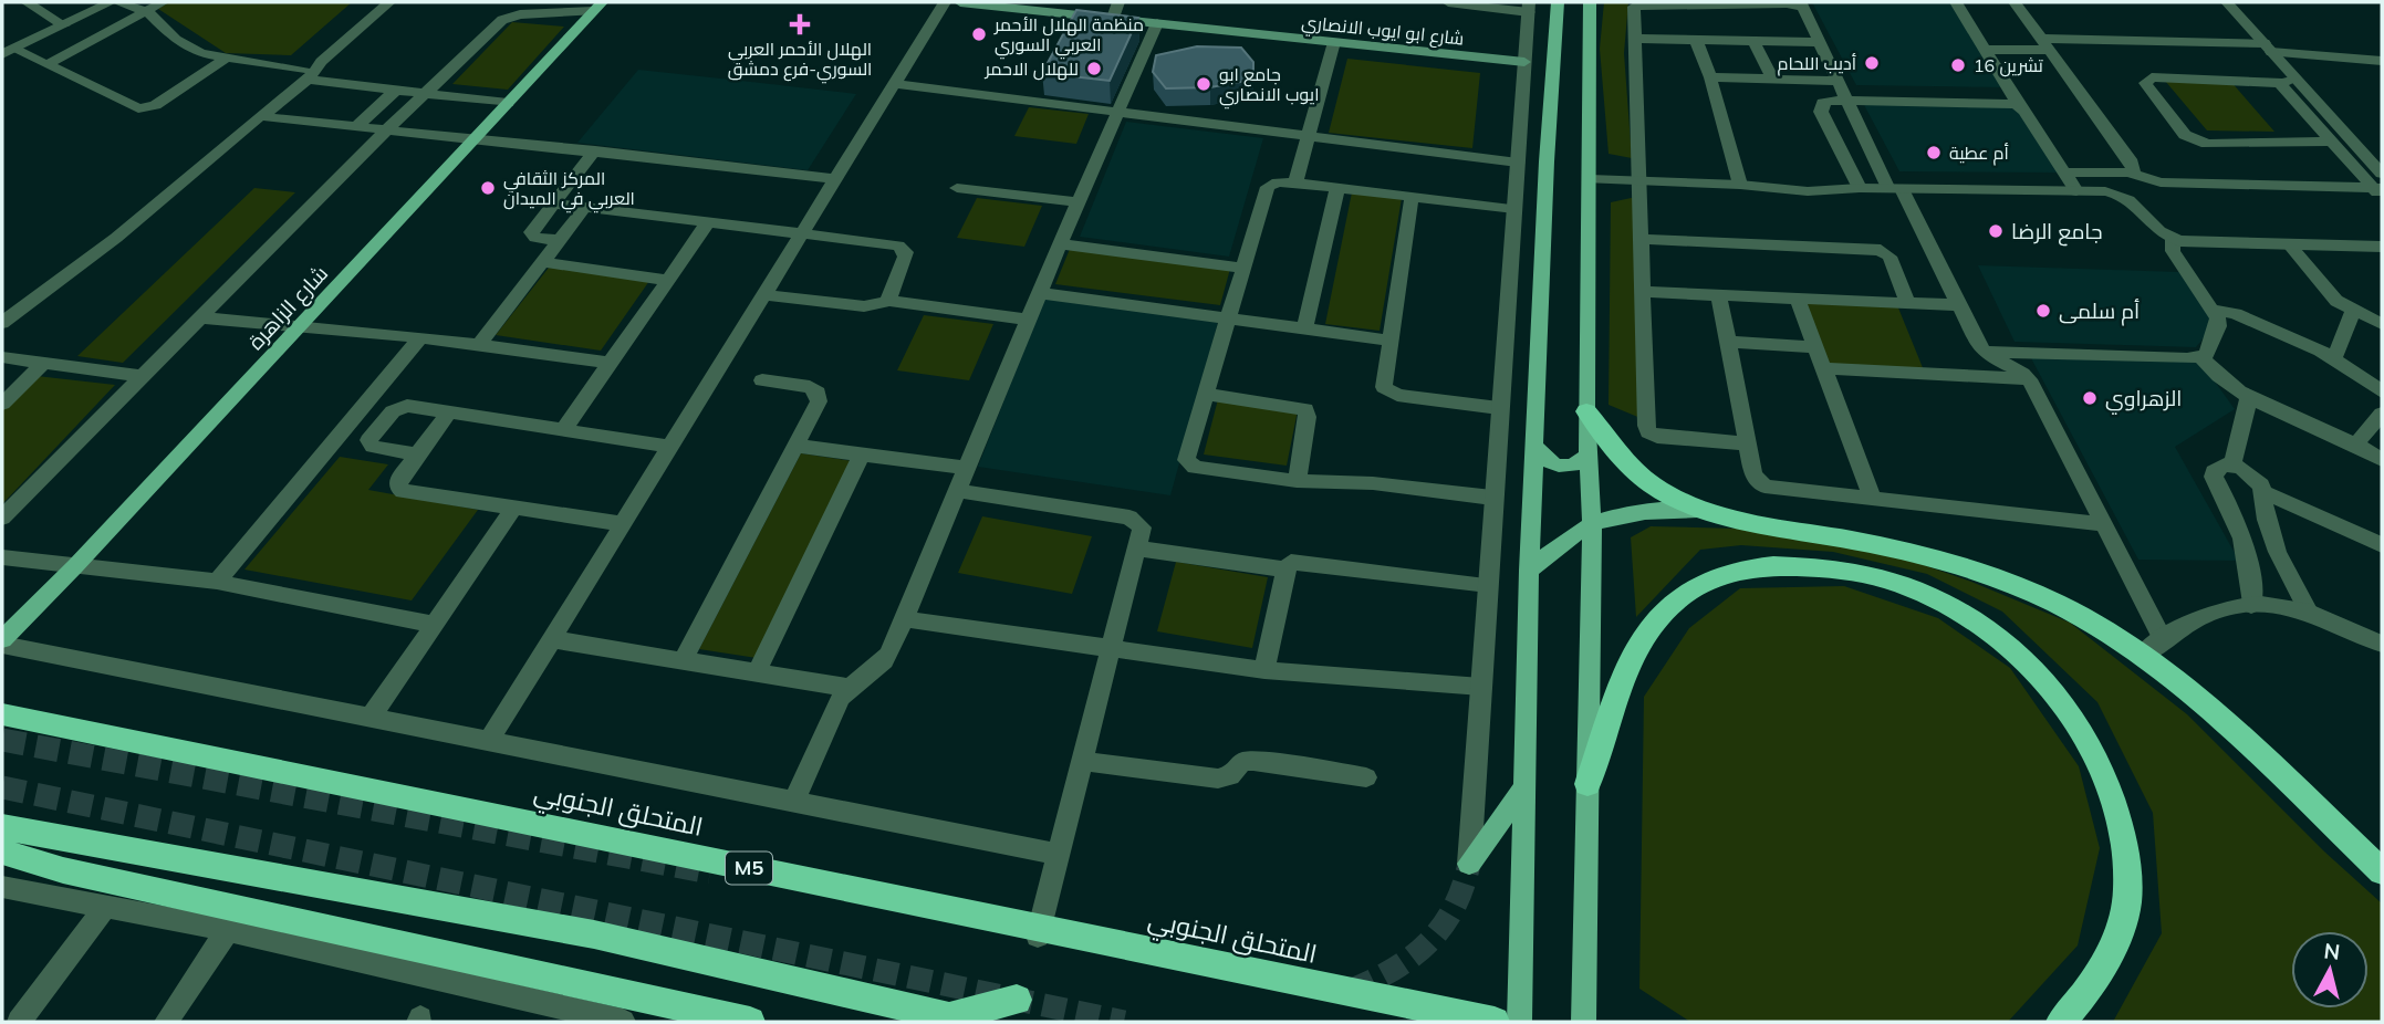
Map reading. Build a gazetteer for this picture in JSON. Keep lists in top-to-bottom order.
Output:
{
  "streets": {
    "highway": ["المتحلق الجنوبي", "M5"],
    "main road": ["شارع ابو ايوب الانصاري", "شارع الزاهرة"]
  },
  "places": {
    "health": ["الهلال الأحمر العربي السوري-فرع دمشق"],
    "other": [
      "منظمة الهلال الأحمر العربي السوري",
      "أديب اللحام",
      "16 تشرين",
      "للهلال الاحمر",
      "جامع ابو ايوب الانصاري",
      "أم عطية",
      "المركز الثقافي العربي في الميدان",
      "جامع الرضا",
      "أم سلمى",
      "الزهراوي"
    ]
  },
  "north": "top"
}
